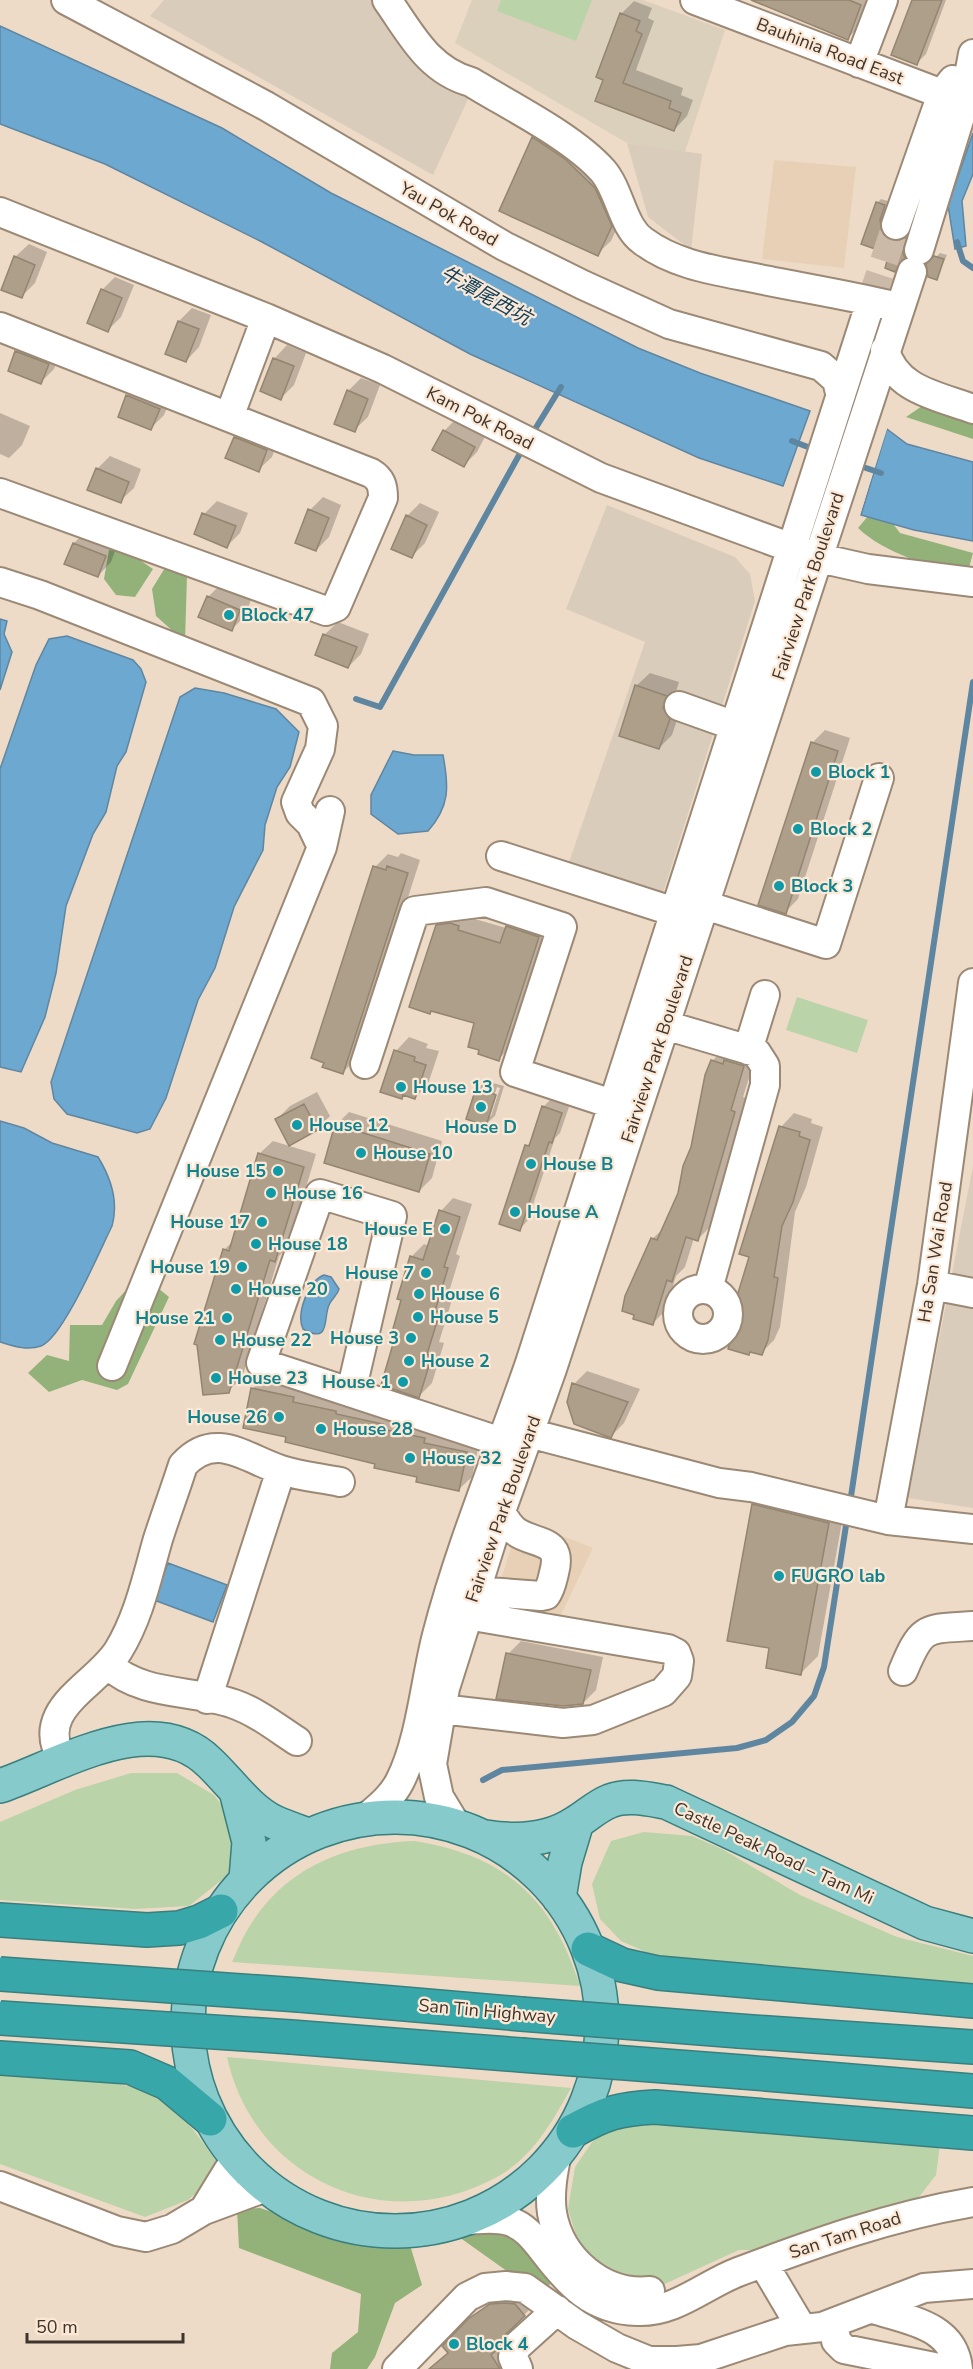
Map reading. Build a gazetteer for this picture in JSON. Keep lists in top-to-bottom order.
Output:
{
  "streets": {
    "highway": ["San Tin Highway"],
    "main road": ["Castle Peak Road – Tam Mi"],
    "street": [
      "Bauhinia Road East",
      "Yau Pok Road",
      "Kam Pok Road",
      "Fairview Park Boulevard",
      "Ha San Wai Road",
      "San Tam Road"
    ]
  },
  "crossings": [
    ["Bauhinia Road East", "Fairview Park Boulevard"],
    ["Yau Pok Road", "Fairview Park Boulevard"],
    ["Kam Pok Road", "Fairview Park Boulevard"]
  ],
  "water": ["牛潭尾西坑"],
  "places": [
    "Block 47",
    "Block 1",
    "Block 2",
    "Block 3",
    "House 13",
    "House D",
    "House 12",
    "House 10",
    "House B",
    "House 15",
    "House 16",
    "House A",
    "House 17",
    "House E",
    "House 18",
    "House 19",
    "House 7",
    "House 20",
    "House 6",
    "House 5",
    "House 21",
    "House 3",
    "House 22",
    "House 2",
    "House 23",
    "House 1",
    "House 26",
    "House 28",
    "House 32",
    "FUGRO lab",
    "Block 4"
  ],
  "scale_bar": "50 m"
}
